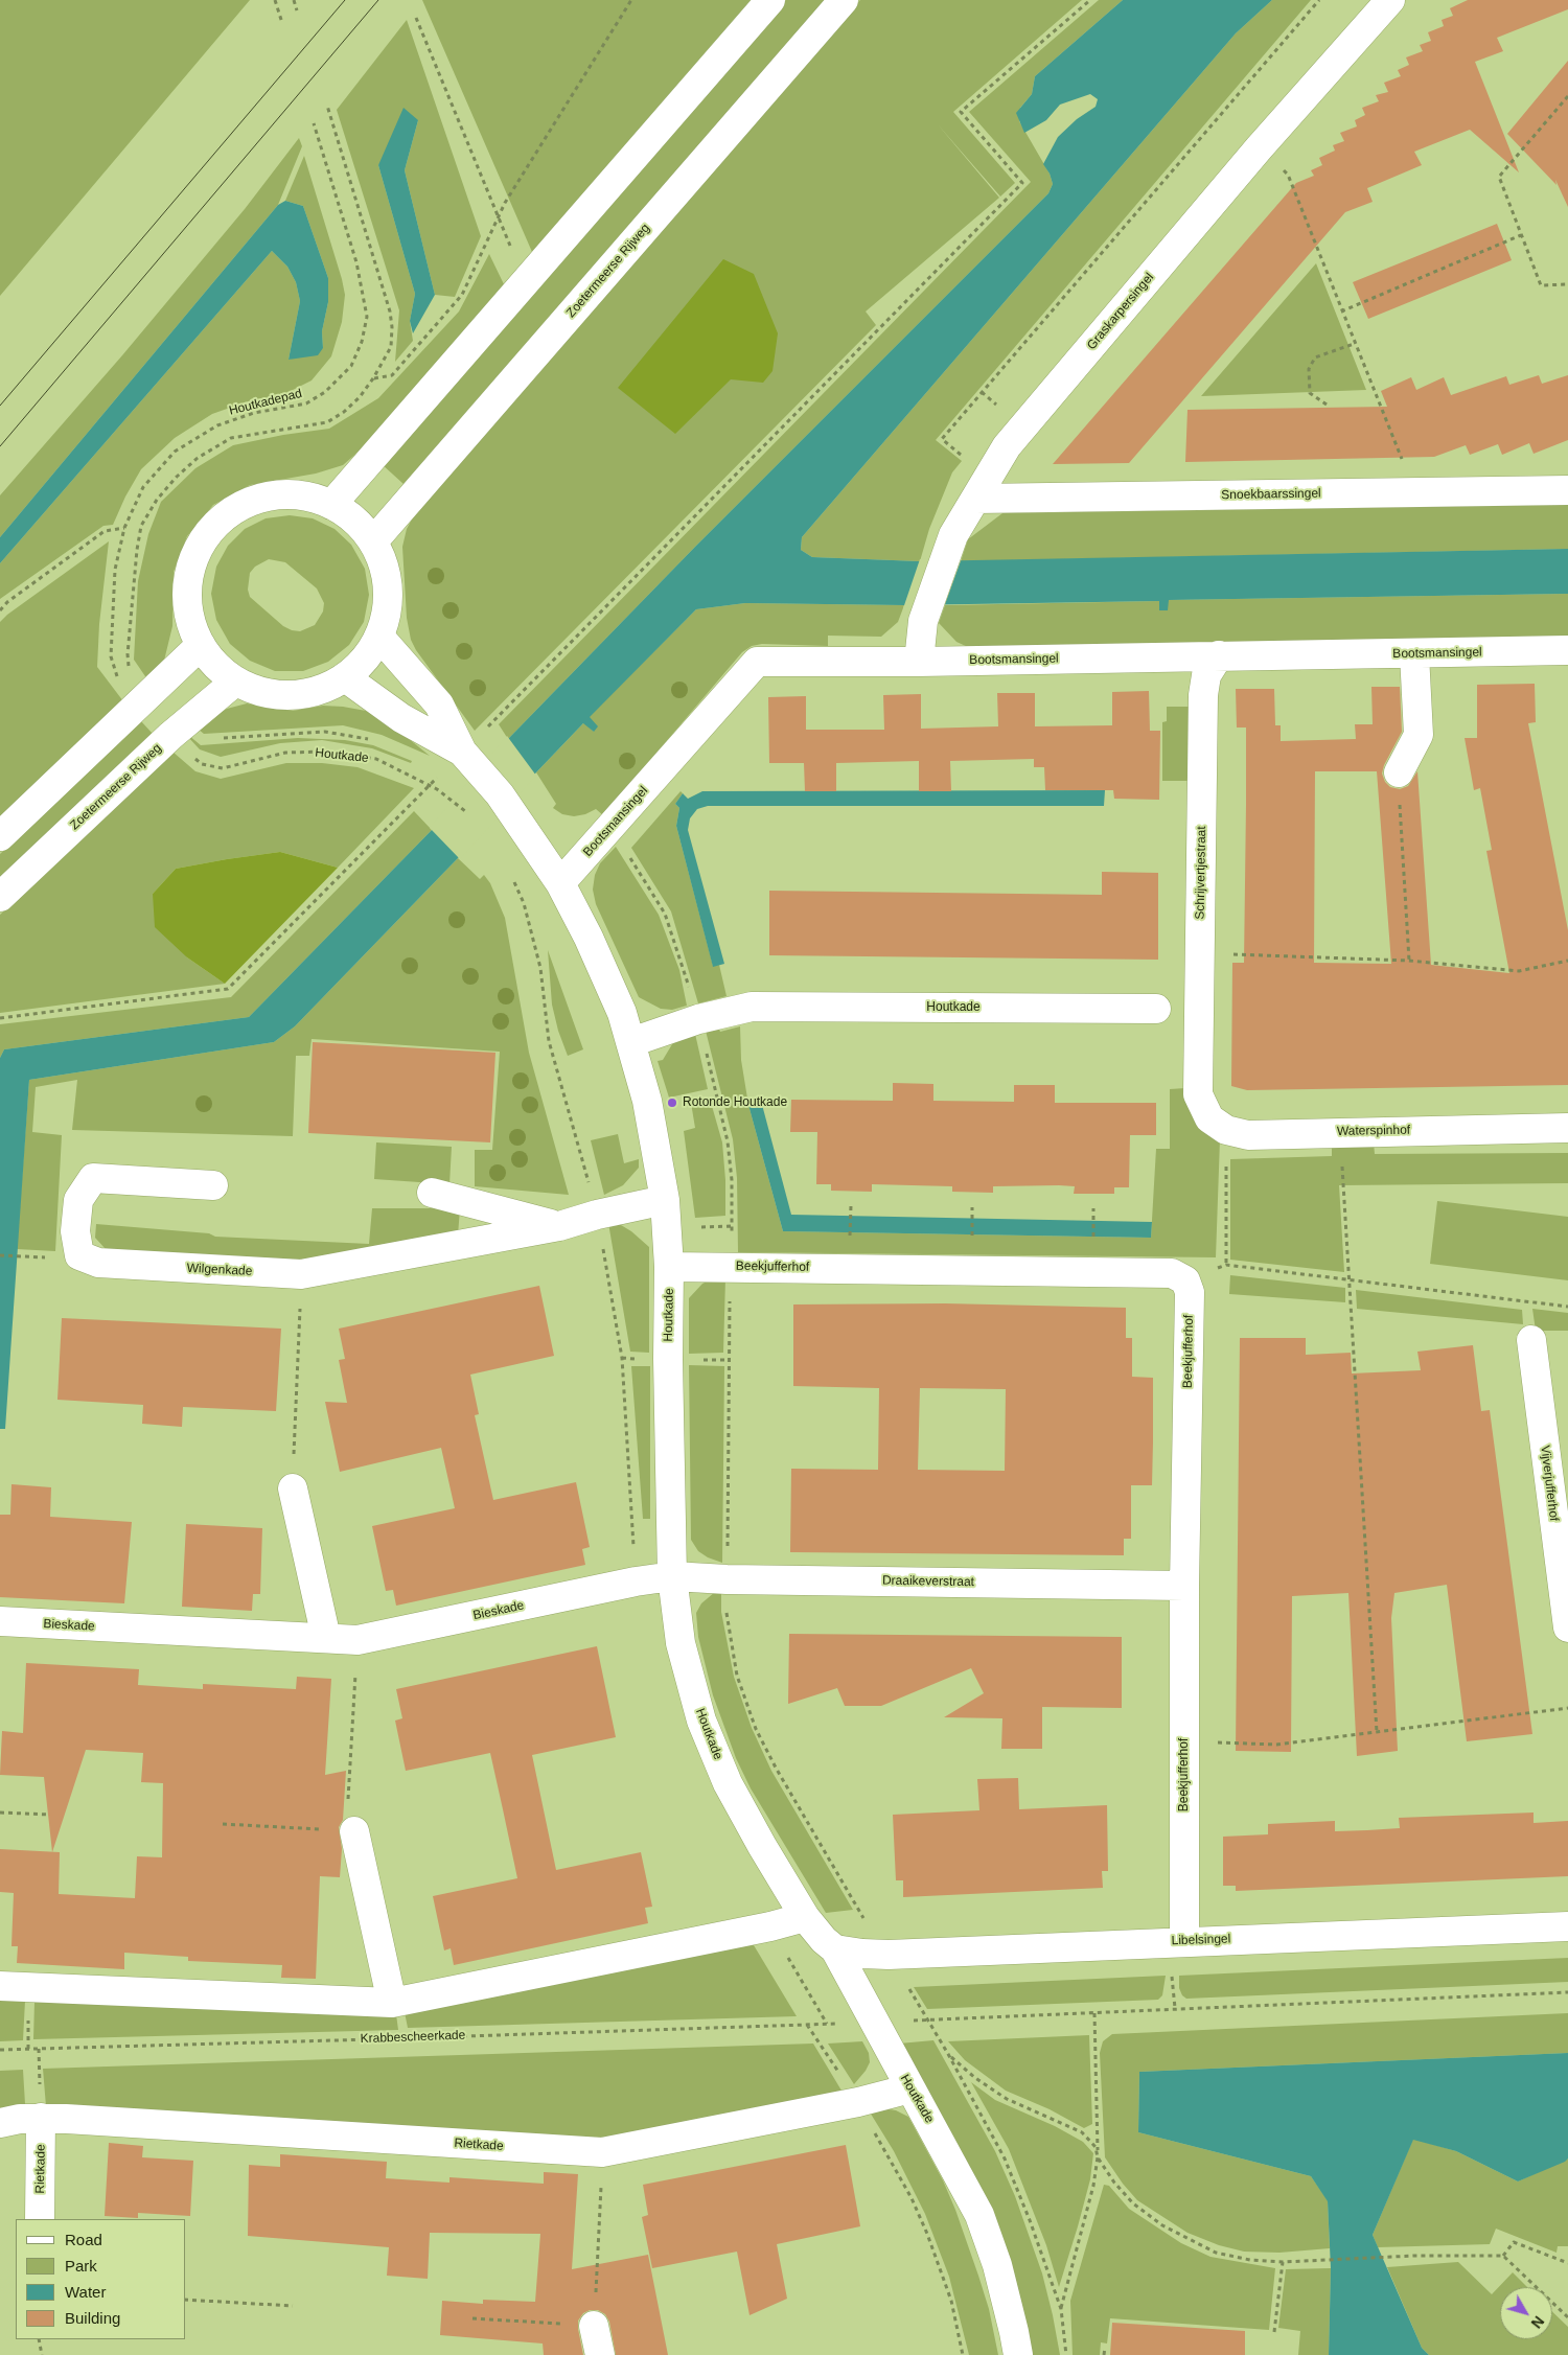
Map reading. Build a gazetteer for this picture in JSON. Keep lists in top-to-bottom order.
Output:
{
  "streets": {
    "street": [
      "Zoetermeerse Rijweg",
      "Graskarpersingel",
      "Snoekbaarssingel",
      "Bootsmansingel",
      "Houtkade",
      "Schrijvertjestraat",
      "Waterspinhof",
      "Beekjufferhof",
      "Wilgenkade",
      "Vijverjufferhof",
      "Draaikeverstraat",
      "Bieskade",
      "Libelsingel",
      "Rietkade"
    ],
    "path": ["Houtkadepad", "Krabbescheerkade"]
  },
  "crossings": [
    ["Zoetermeerse Rijweg", "Houtkade"],
    ["Graskarpersingel", "Snoekbaarssingel"],
    ["Graskarpersingel", "Bootsmansingel"],
    ["Bootsmansingel", "Houtkade"],
    ["Bootsmansingel", "Schrijvertjestraat"],
    ["Houtkade", "Beekjufferhof"],
    ["Houtkade", "Wilgenkade"],
    ["Houtkade", "Draaikeverstraat"],
    ["Houtkade", "Bieskade"],
    ["Houtkade", "Libelsingel"],
    ["Houtkade", "Rietkade"],
    ["Schrijvertjestraat", "Waterspinhof"],
    ["Beekjufferhof", "Draaikeverstraat"],
    ["Beekjufferhof", "Libelsingel"],
    ["Draaikeverstraat", "Bieskade"]
  ],
  "places": ["Rotonde Houtkade"],
  "legend": [
    "Road",
    "Park",
    "Water",
    "Building"
  ],
  "north": "bottom right"
}
